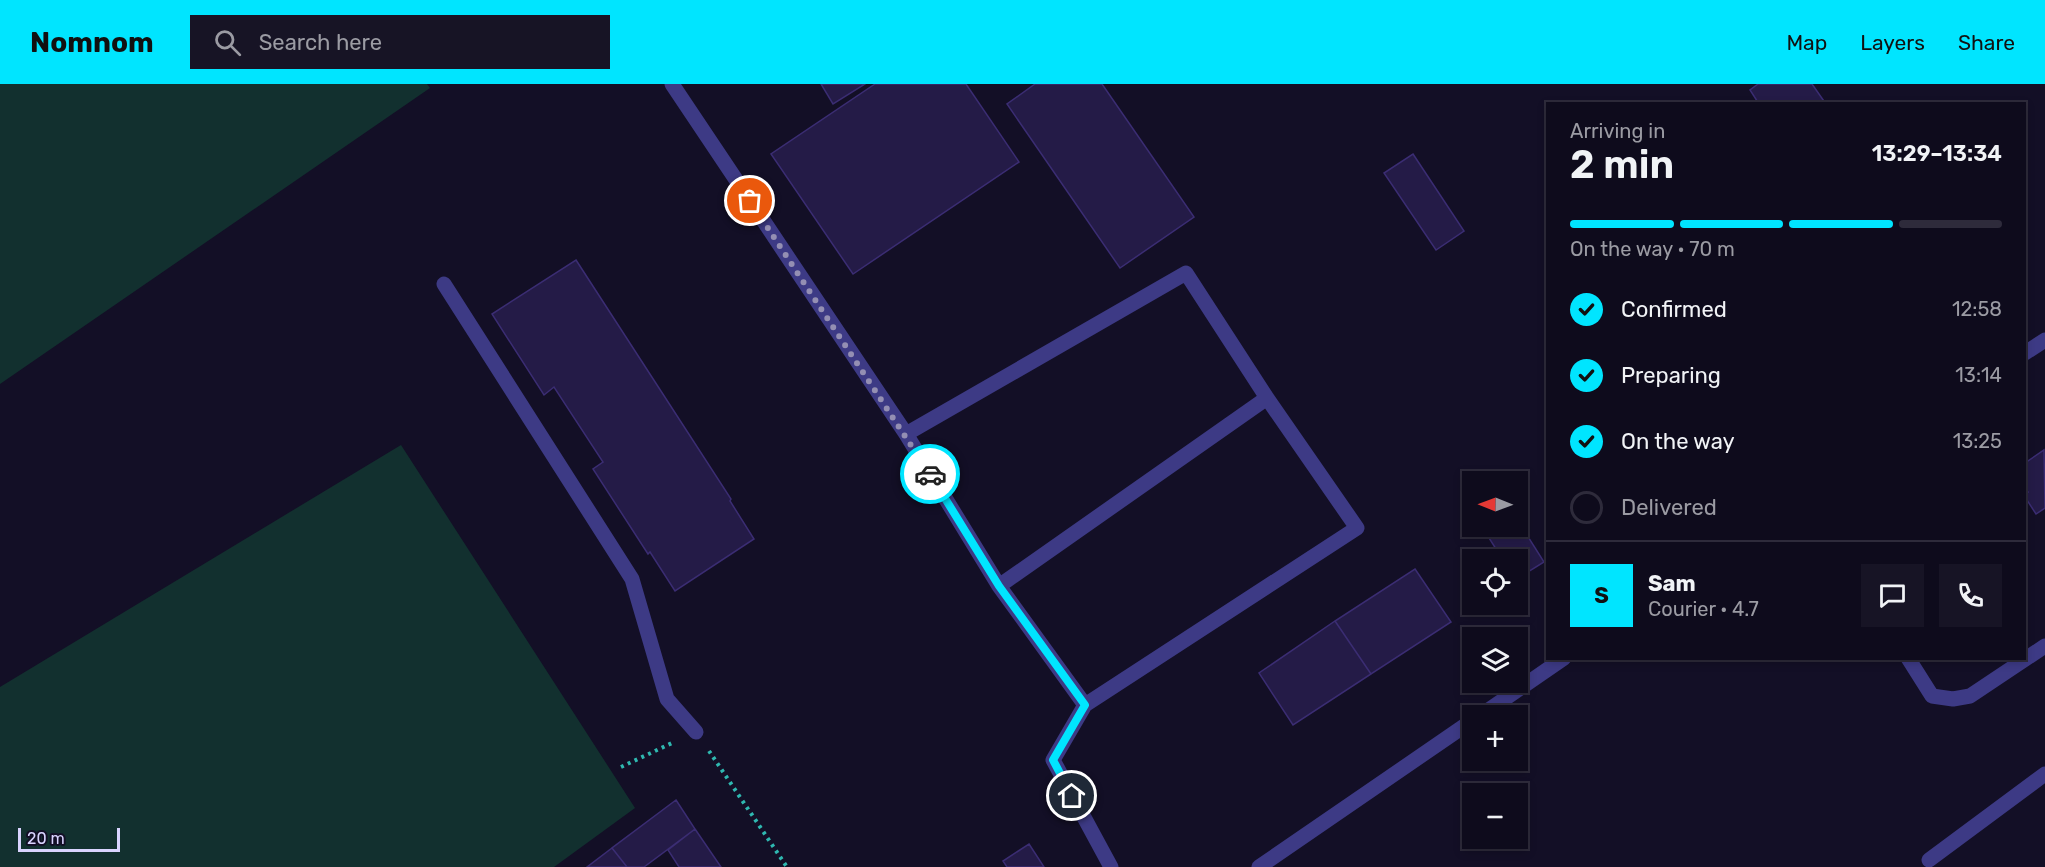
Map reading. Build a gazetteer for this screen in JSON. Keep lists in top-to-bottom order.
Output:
{
  "scale_bar": "20 m",
  "north": "left",
  "page": {
    "header": "Nomnom",
    "search": "Search here",
    "nav": ["Map", "Layers", "Share"],
    "heading": ["2 min", "Arriving in", "13:29–13:34"],
    "panel": ["Sam", "Courier · 4.7"],
    "bar": "On the way · 70 m",
    "list": [
      ["Confirmed", "12:58"],
      ["Preparing", "13:14"],
      ["On the way", "13:25"],
      "Delivered"
    ],
    "map_buttons": ["+", "−"],
    "round": "S",
    "scale": "20 m"
  }
}
